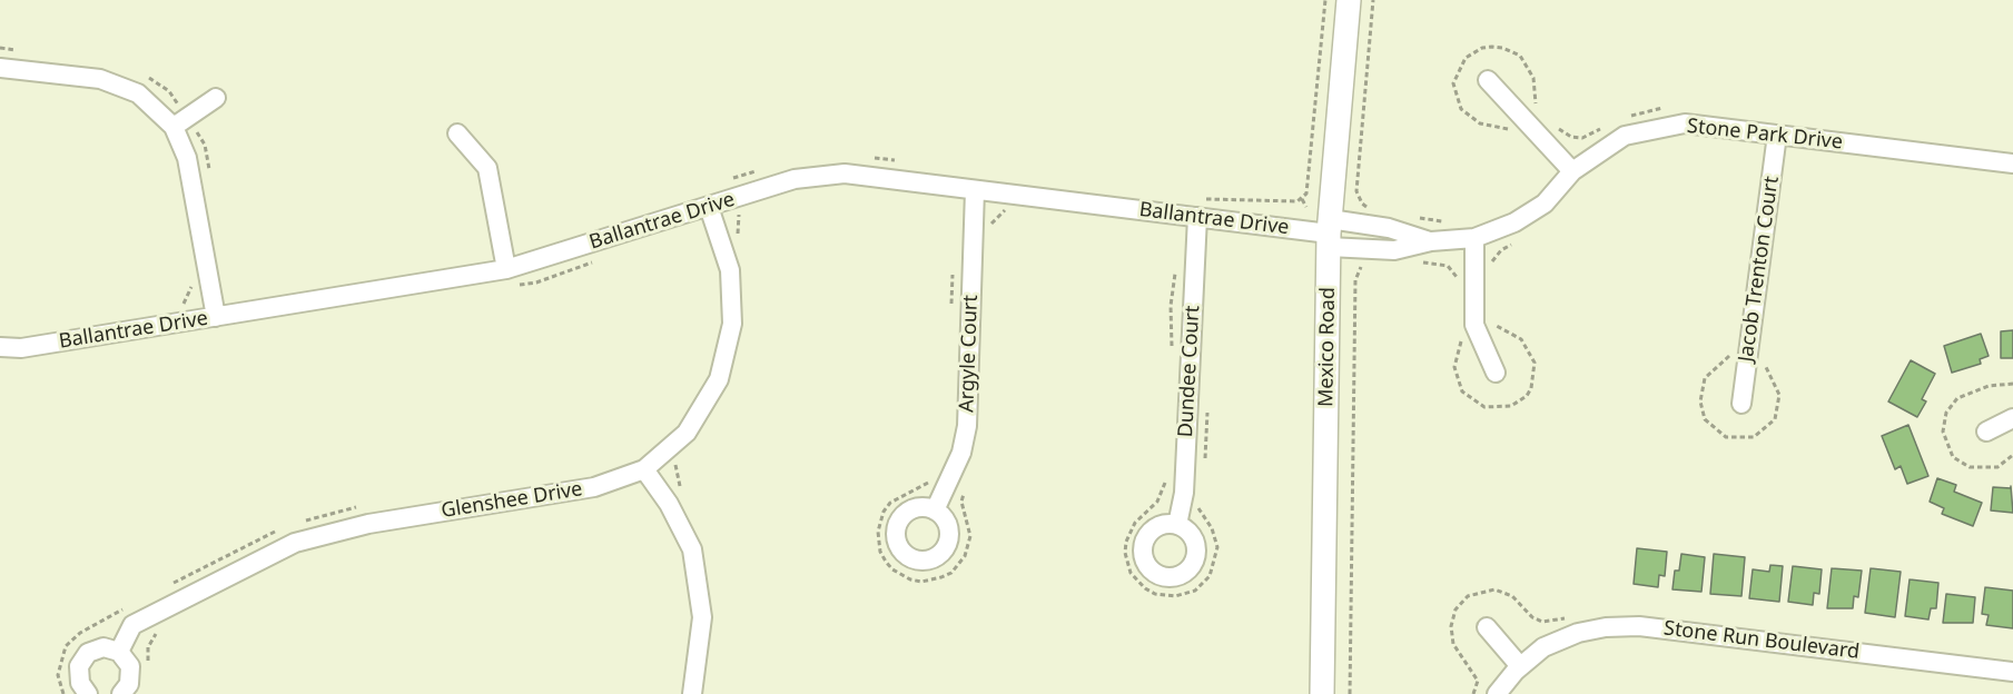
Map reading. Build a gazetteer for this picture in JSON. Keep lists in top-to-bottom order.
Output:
{
  "streets": {
    "street": [
      "Stone Park Drive",
      "Ballantrae Drive",
      "Jacob Trenton Court",
      "Mexico Road",
      "Argyle Court",
      "Dundee Court",
      "Glenshee Drive",
      "Stone Run Boulevard"
    ]
  },
  "crossings": [
    ["Stone Park Drive", "Ballantrae Drive"],
    ["Stone Park Drive", "Jacob Trenton Court"],
    ["Stone Park Drive", "Mexico Road"],
    ["Ballantrae Drive", "Mexico Road"],
    ["Ballantrae Drive", "Argyle Court"],
    ["Ballantrae Drive", "Dundee Court"],
    ["Ballantrae Drive", "Glenshee Drive"]
  ]
}
